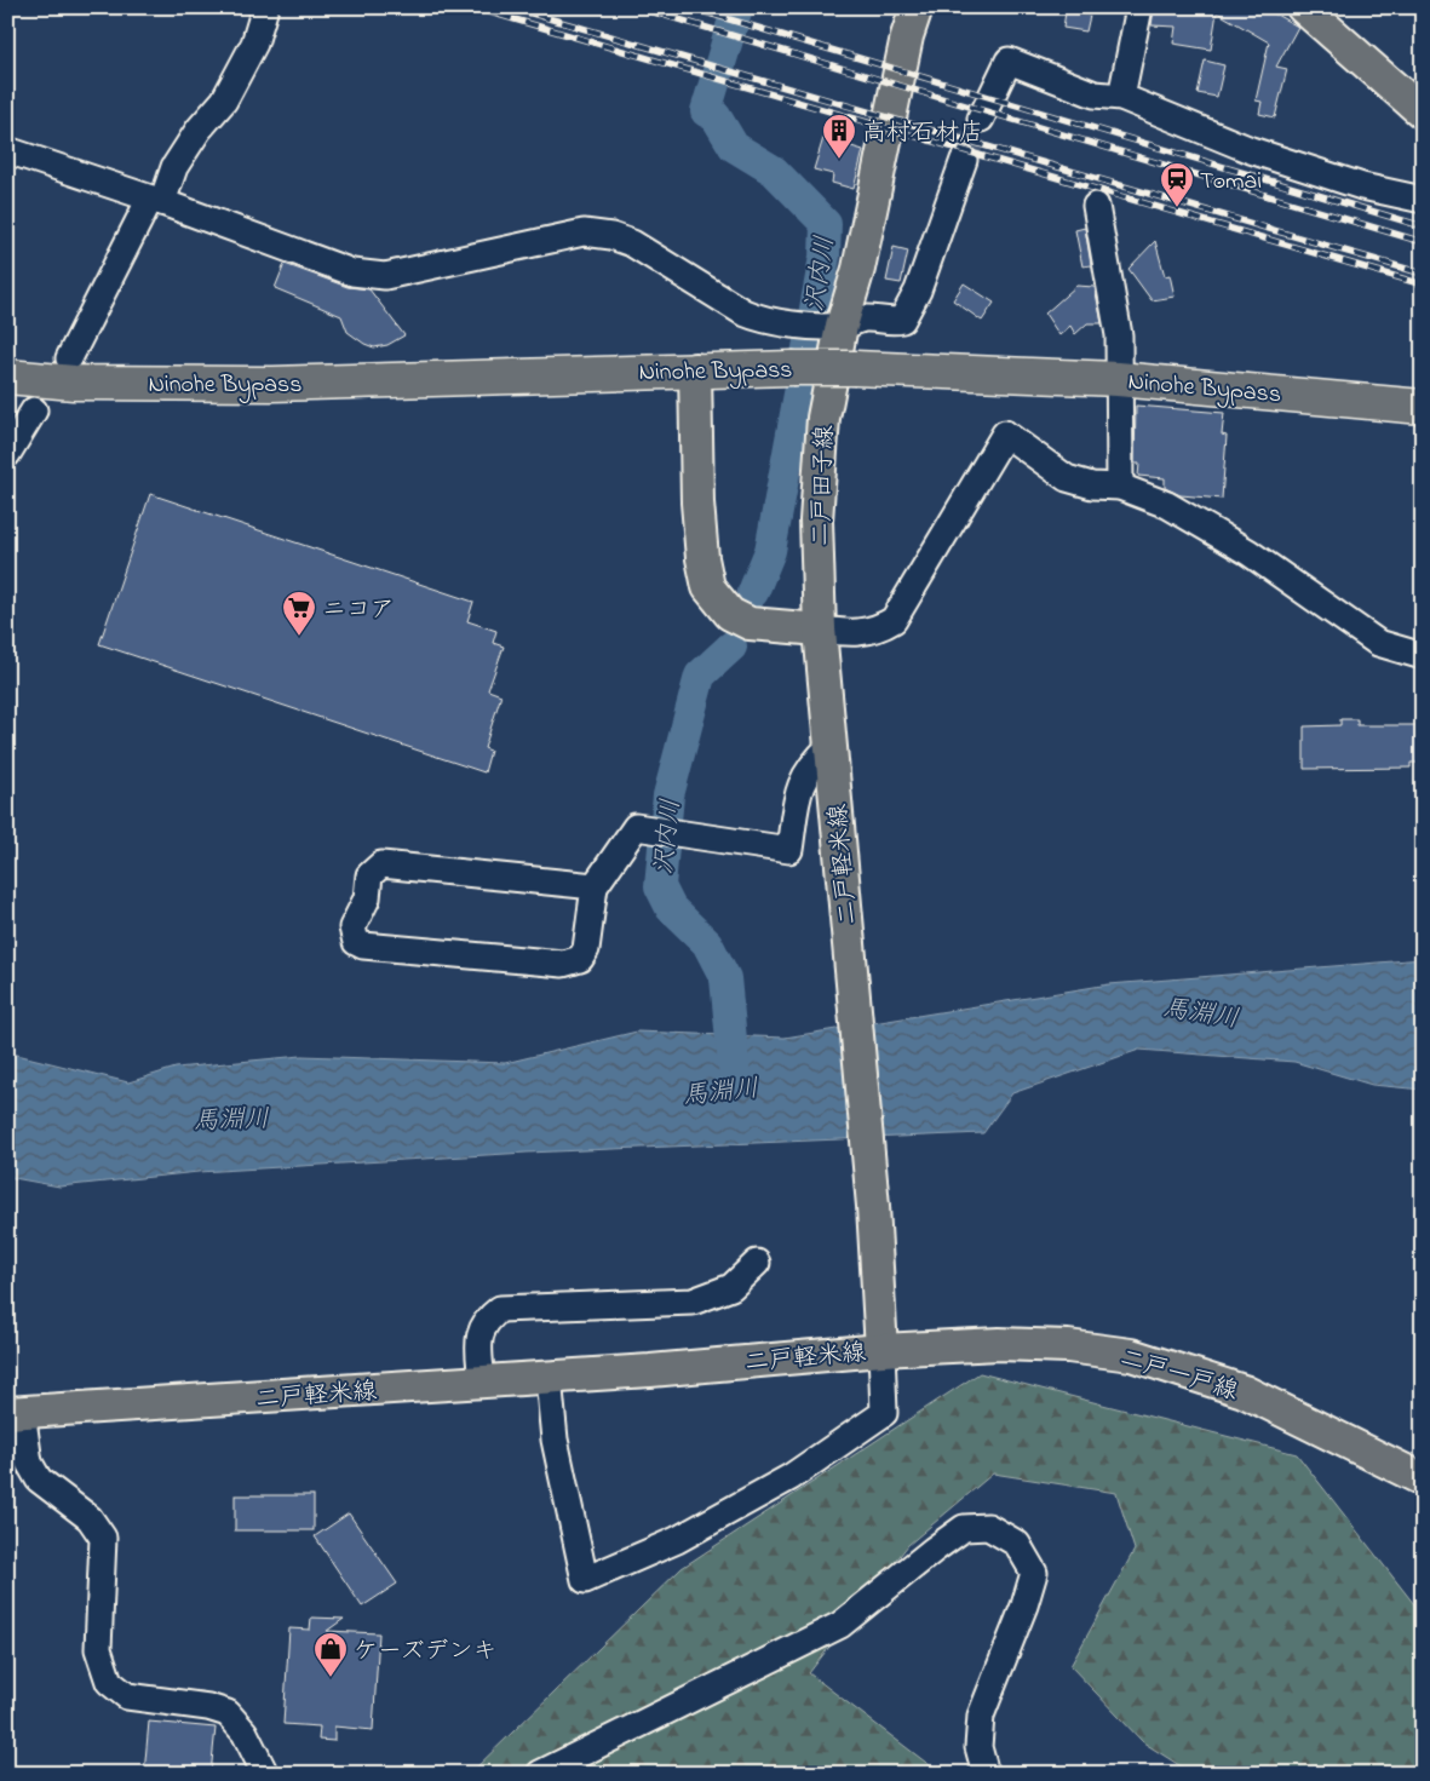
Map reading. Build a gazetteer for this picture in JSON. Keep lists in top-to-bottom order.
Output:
{
  "streets": {
    "highway": ["Ninohe Bypass"],
    "main road": ["二戸田子線", "二戸軽米線", "二戸一戸線"]
  },
  "crossings": [
    ["二戸田子線", "二戸軽米線"],
    ["二戸軽米線", "二戸一戸線"]
  ],
  "water": ["沢内川", "馬淵川"],
  "places": {
    "building": ["高村石材店"],
    "station": ["Tomai"],
    "supermarket": ["ニコア"],
    "shop": ["ケーズデンキ"]
  }
}
